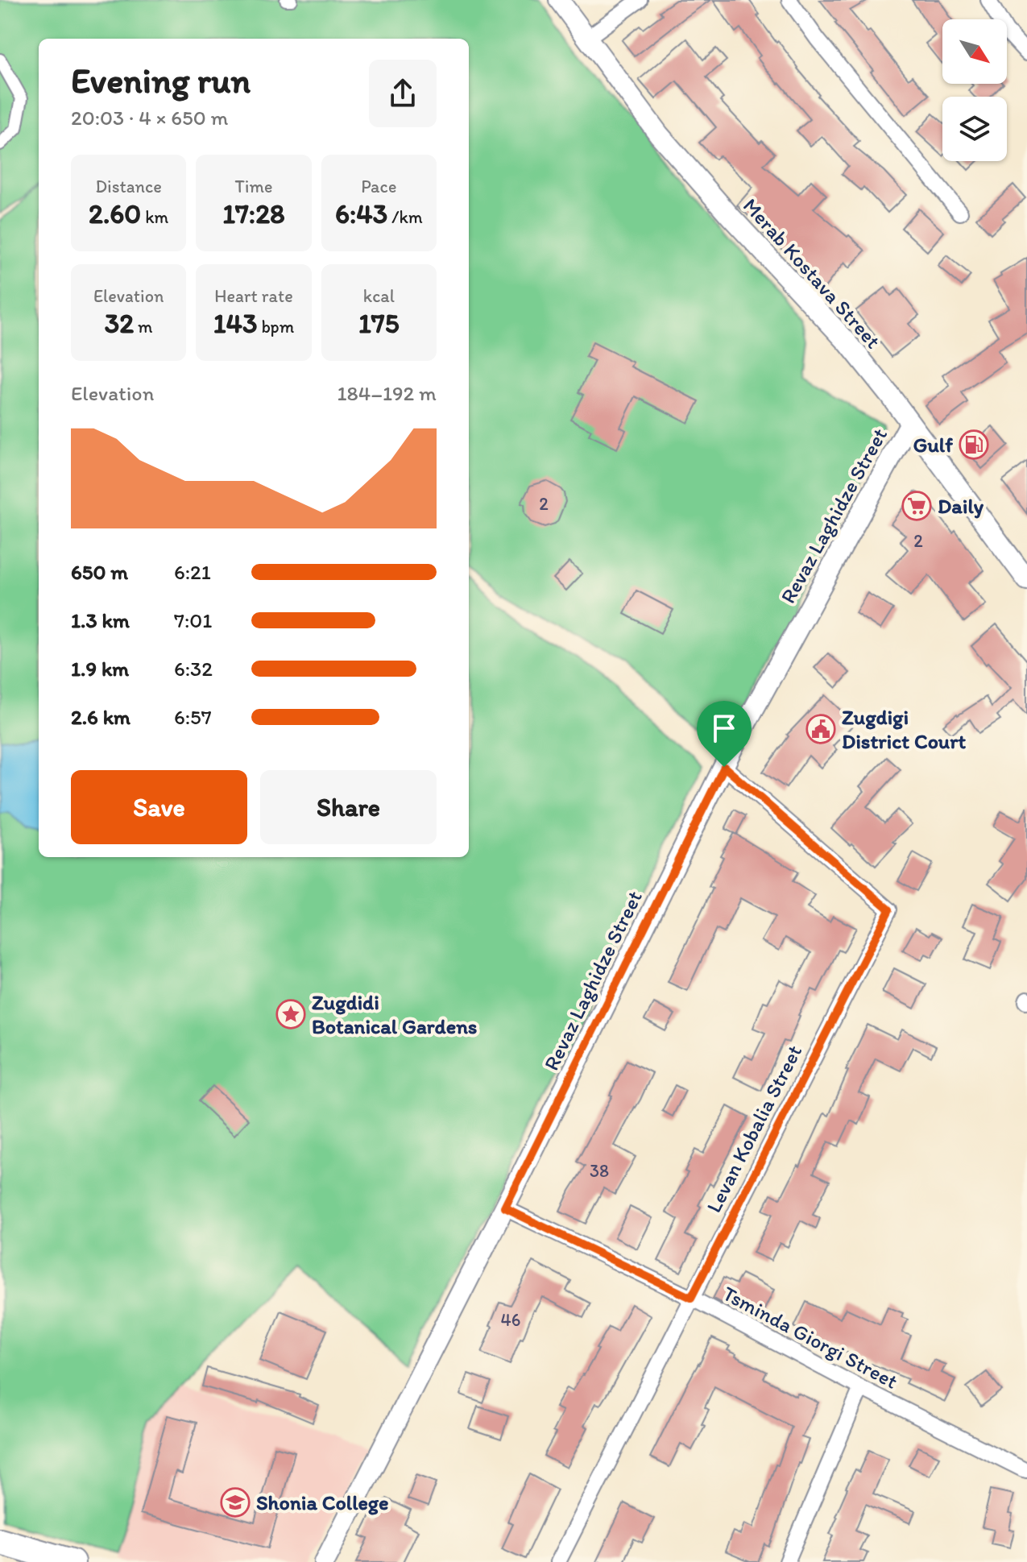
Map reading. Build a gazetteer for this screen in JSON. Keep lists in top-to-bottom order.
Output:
{
  "streets": {
    "street": [
      "Merab Kostava Street",
      "Revaz Laghidze Street",
      "Levan Kobalia Street",
      "Tsminda Giorgi Street"
    ]
  },
  "crossings": [
    ["Merab Kostava Street", "Revaz Laghidze Street"],
    ["Revaz Laghidze Street", "Levan Kobalia Street"],
    ["Revaz Laghidze Street", "Tsminda Giorgi Street"],
    ["Levan Kobalia Street", "Tsminda Giorgi Street"]
  ],
  "places": {
    "fuel station": ["Gulf"],
    "supermarket": ["Daily"],
    "public building": ["Zugdigi District Court"],
    "place": ["Zugdidi Botanical Gardens"],
    "school or university": ["Shonia College"]
  },
  "house_numbers": [
    "2",
    "2",
    "38",
    "46"
  ],
  "north": "bottom right",
  "page": {
    "heading": ["Evening run", "20:03 · 4 × 650 m"],
    "stats": [
      ["Distance", "2.60 km"],
      ["Time", "17:28"],
      ["Pace", "6:43 /km"],
      ["Elevation", "32 m"],
      ["Heart rate", "143 bpm"],
      ["kcal", "175"]
    ],
    "chart": ["Elevation", "184–192 m"],
    "list": [
      {
        "name": "650 m",
        "note": "6:21"
      },
      {
        "name": "1.3 km",
        "note": "7:01"
      },
      {
        "name": "1.9 km",
        "note": "6:32"
      },
      {
        "name": "2.6 km",
        "note": "6:57"
      }
    ],
    "buttons": ["Save", "Share"]
  }
}
